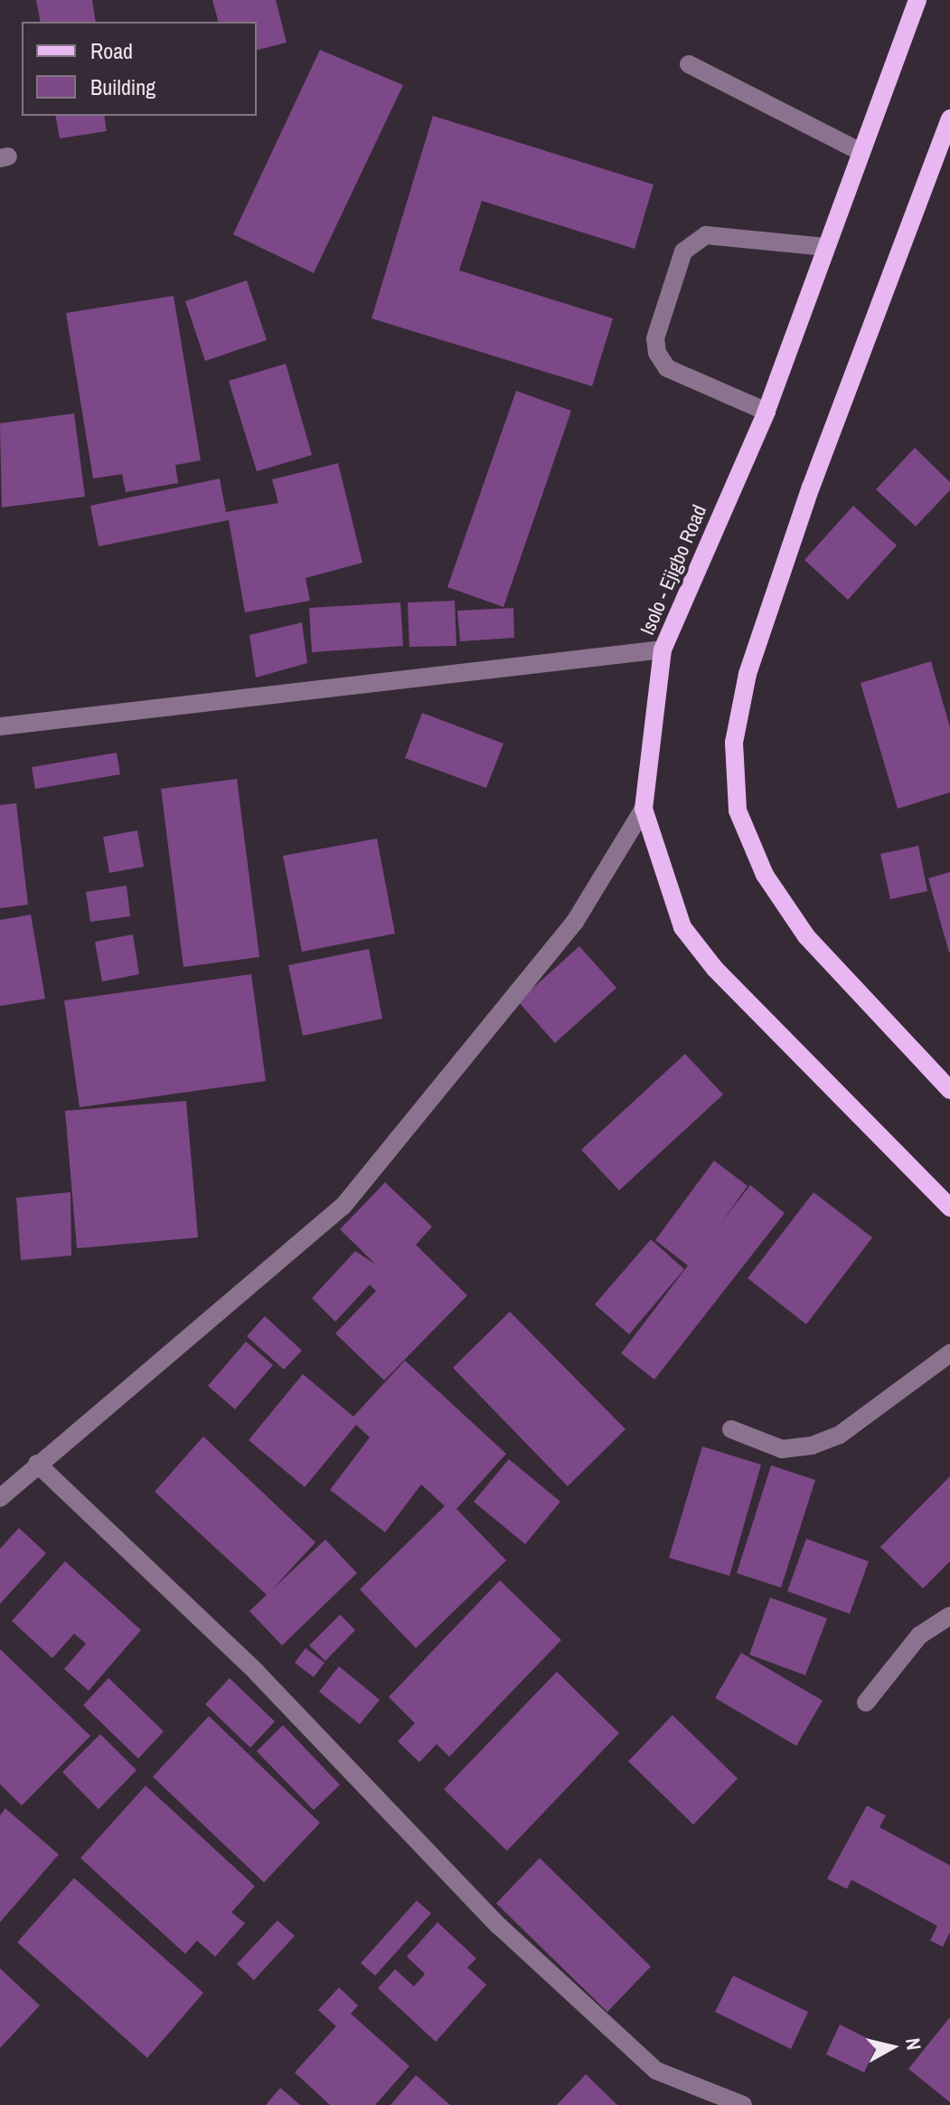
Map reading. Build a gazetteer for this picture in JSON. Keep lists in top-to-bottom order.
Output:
{
  "streets": {
    "main road": ["Isolo - Ejigbo Road"]
  },
  "legend": ["Road", "Building"],
  "north": "right"
}
